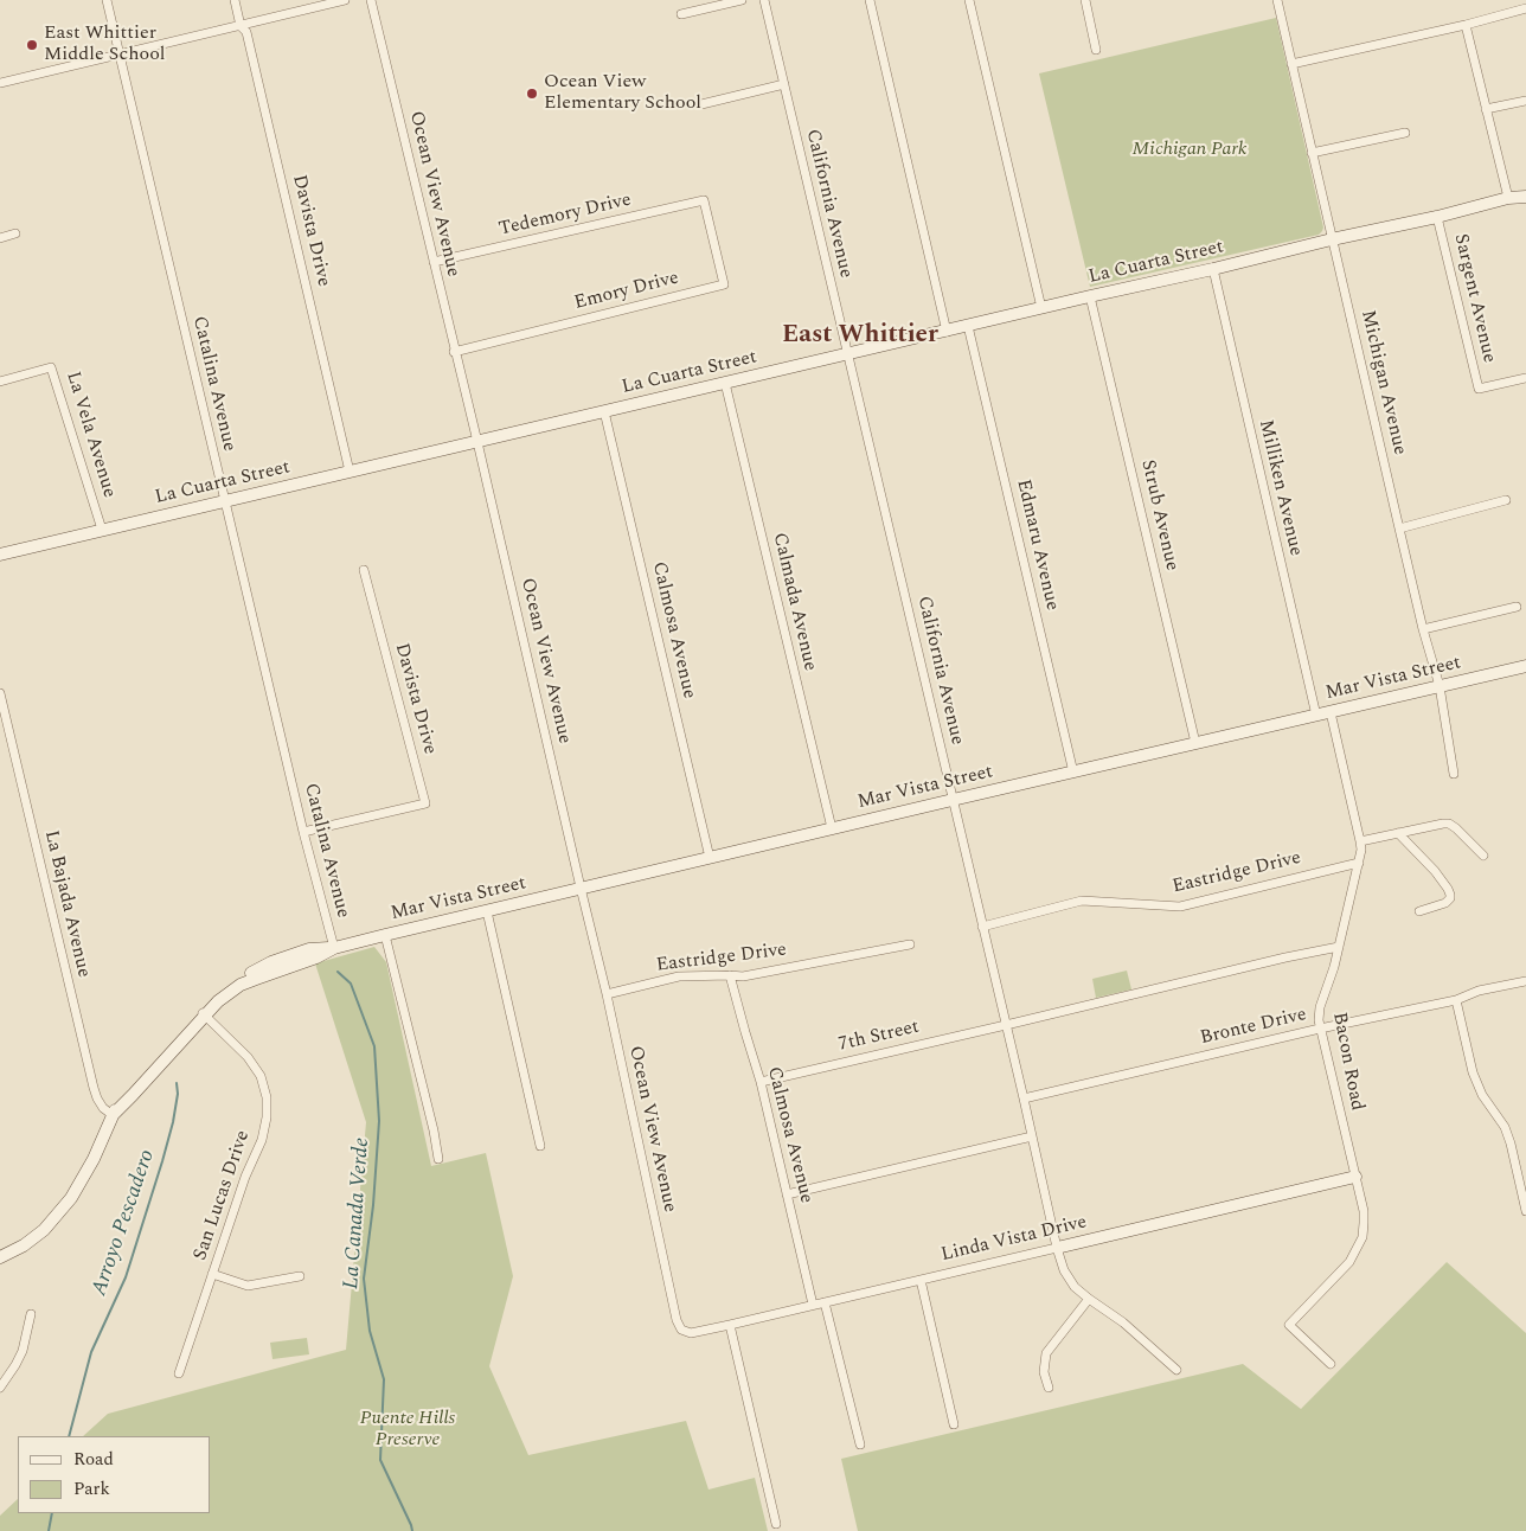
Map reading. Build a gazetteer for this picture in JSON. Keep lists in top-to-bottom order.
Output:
{
  "streets": {
    "street": [
      "Ocean View Avenue",
      "California Avenue",
      "Tedemory Drive",
      "Davista Drive",
      "La Cuarta Street",
      "Emory Drive",
      "Sargent Avenue",
      "Michigan Avenue",
      "Catalina Avenue",
      "La Vela Avenue",
      "Milliken Avenue",
      "Strub Avenue",
      "Edmaru Avenue",
      "Calmada Avenue",
      "Calmosa Avenue",
      "Mar Vista Street",
      "Eastridge Drive",
      "La Bajada Avenue",
      "Bronte Drive",
      "7th Street",
      "Bacon Road",
      "San Lucas Drive",
      "Linda Vista Drive"
    ]
  },
  "crossings": [
    ["Ocean View Avenue", "Tedemory Drive"],
    ["Ocean View Avenue", "La Cuarta Street"],
    ["Ocean View Avenue", "Emory Drive"],
    ["Ocean View Avenue", "Mar Vista Street"],
    ["Ocean View Avenue", "Eastridge Drive"],
    ["Ocean View Avenue", "Linda Vista Drive"],
    ["California Avenue", "La Cuarta Street"],
    ["California Avenue", "Mar Vista Street"],
    ["California Avenue", "Eastridge Drive"],
    ["California Avenue", "Bronte Drive"],
    ["California Avenue", "7th Street"],
    ["California Avenue", "Linda Vista Drive"],
    ["Tedemory Drive", "Emory Drive"],
    ["Davista Drive", "La Cuarta Street"],
    ["Davista Drive", "Catalina Avenue"],
    ["La Cuarta Street", "Sargent Avenue"],
    ["La Cuarta Street", "Michigan Avenue"],
    ["La Cuarta Street", "Catalina Avenue"],
    ["La Cuarta Street", "La Vela Avenue"],
    ["La Cuarta Street", "Milliken Avenue"],
    ["La Cuarta Street", "Strub Avenue"],
    ["La Cuarta Street", "Edmaru Avenue"],
    ["La Cuarta Street", "Calmada Avenue"],
    ["La Cuarta Street", "Calmosa Avenue"],
    ["Michigan Avenue", "Mar Vista Street"],
    ["Catalina Avenue", "Mar Vista Street"],
    ["Milliken Avenue", "Mar Vista Street"],
    ["Strub Avenue", "Mar Vista Street"],
    ["Edmaru Avenue", "Mar Vista Street"],
    ["Calmada Avenue", "Mar Vista Street"],
    ["Calmosa Avenue", "Mar Vista Street"],
    ["Calmosa Avenue", "Eastridge Drive"],
    ["Calmosa Avenue", "7th Street"],
    ["Calmosa Avenue", "Linda Vista Drive"],
    ["Mar Vista Street", "La Bajada Avenue"],
    ["Mar Vista Street", "Bacon Road"],
    ["Mar Vista Street", "San Lucas Drive"],
    ["Eastridge Drive", "Bacon Road"],
    ["Bronte Drive", "Bacon Road"],
    ["7th Street", "Bacon Road"],
    ["Bacon Road", "Linda Vista Drive"]
  ],
  "districts": ["East Whittier"],
  "water": ["La Canada Verde", "Arroyo Pescadero"],
  "parks": ["Michigan Park", "Puente Hills Preserve"],
  "places": ["East Whittier Middle School", "Ocean View Elementary School"],
  "legend": ["Road", "Park"]
}
